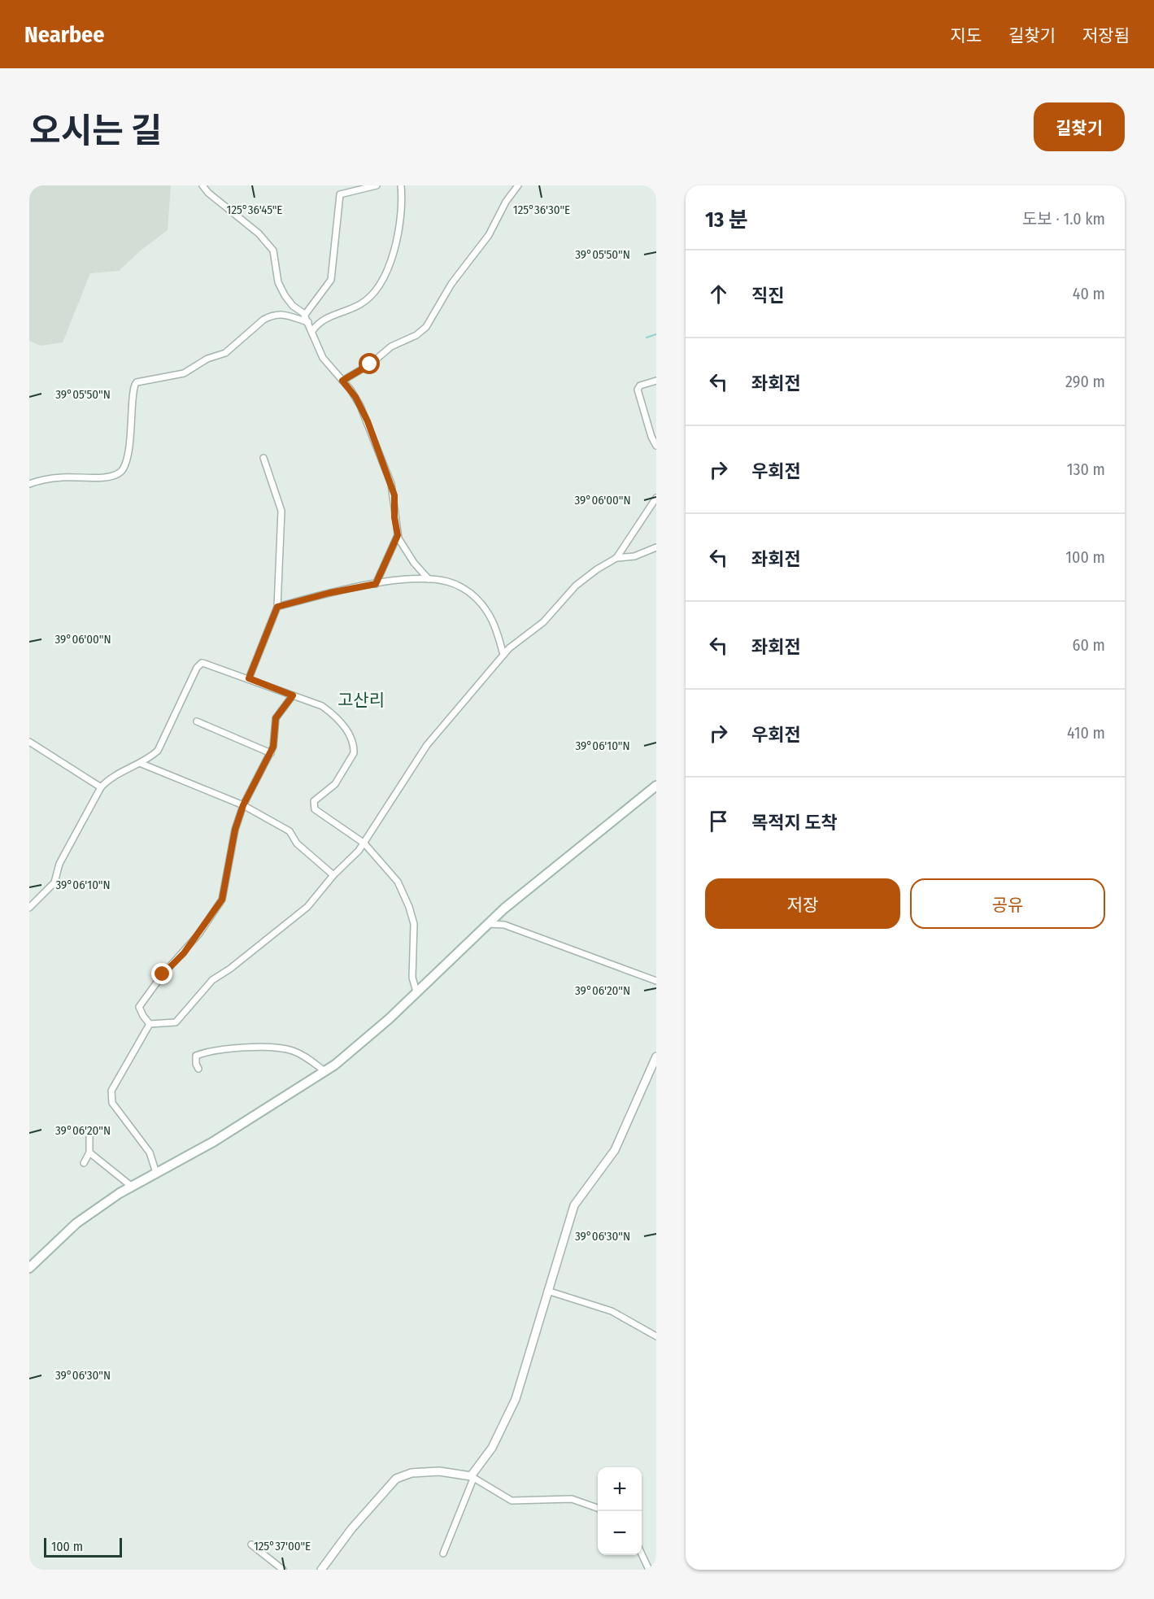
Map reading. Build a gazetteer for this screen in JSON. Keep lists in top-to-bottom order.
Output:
{
  "districts": ["고산리"],
  "scale_bar": "100 m",
  "page": {
    "header": "Nearbee",
    "nav": ["지도", "길찾기", "저장됨"],
    "title": "오시는 길",
    "buttons": [
      "길찾기",
      ["저장", "공유"]
    ],
    "heading": ["13 분", "도보 · 1.0 km"],
    "list": [
      ["직진", "40 m"],
      ["좌회전", "290 m"],
      ["우회전", "130 m"],
      ["좌회전", "100 m"],
      ["좌회전", "60 m"],
      ["우회전", "410 m"],
      "목적지 도착"
    ],
    "map_buttons": ["+", "−"],
    "scale": "100 m"
  },
  "coordinates": [
    "125°36'45\"E",
    "125°36'30\"E",
    "39°05'50\"N",
    "39°06'00\"N",
    "39°06'10\"N",
    "39°06'20\"N",
    "39°06'30\"N",
    "125°37'00\"E"
  ]
}
